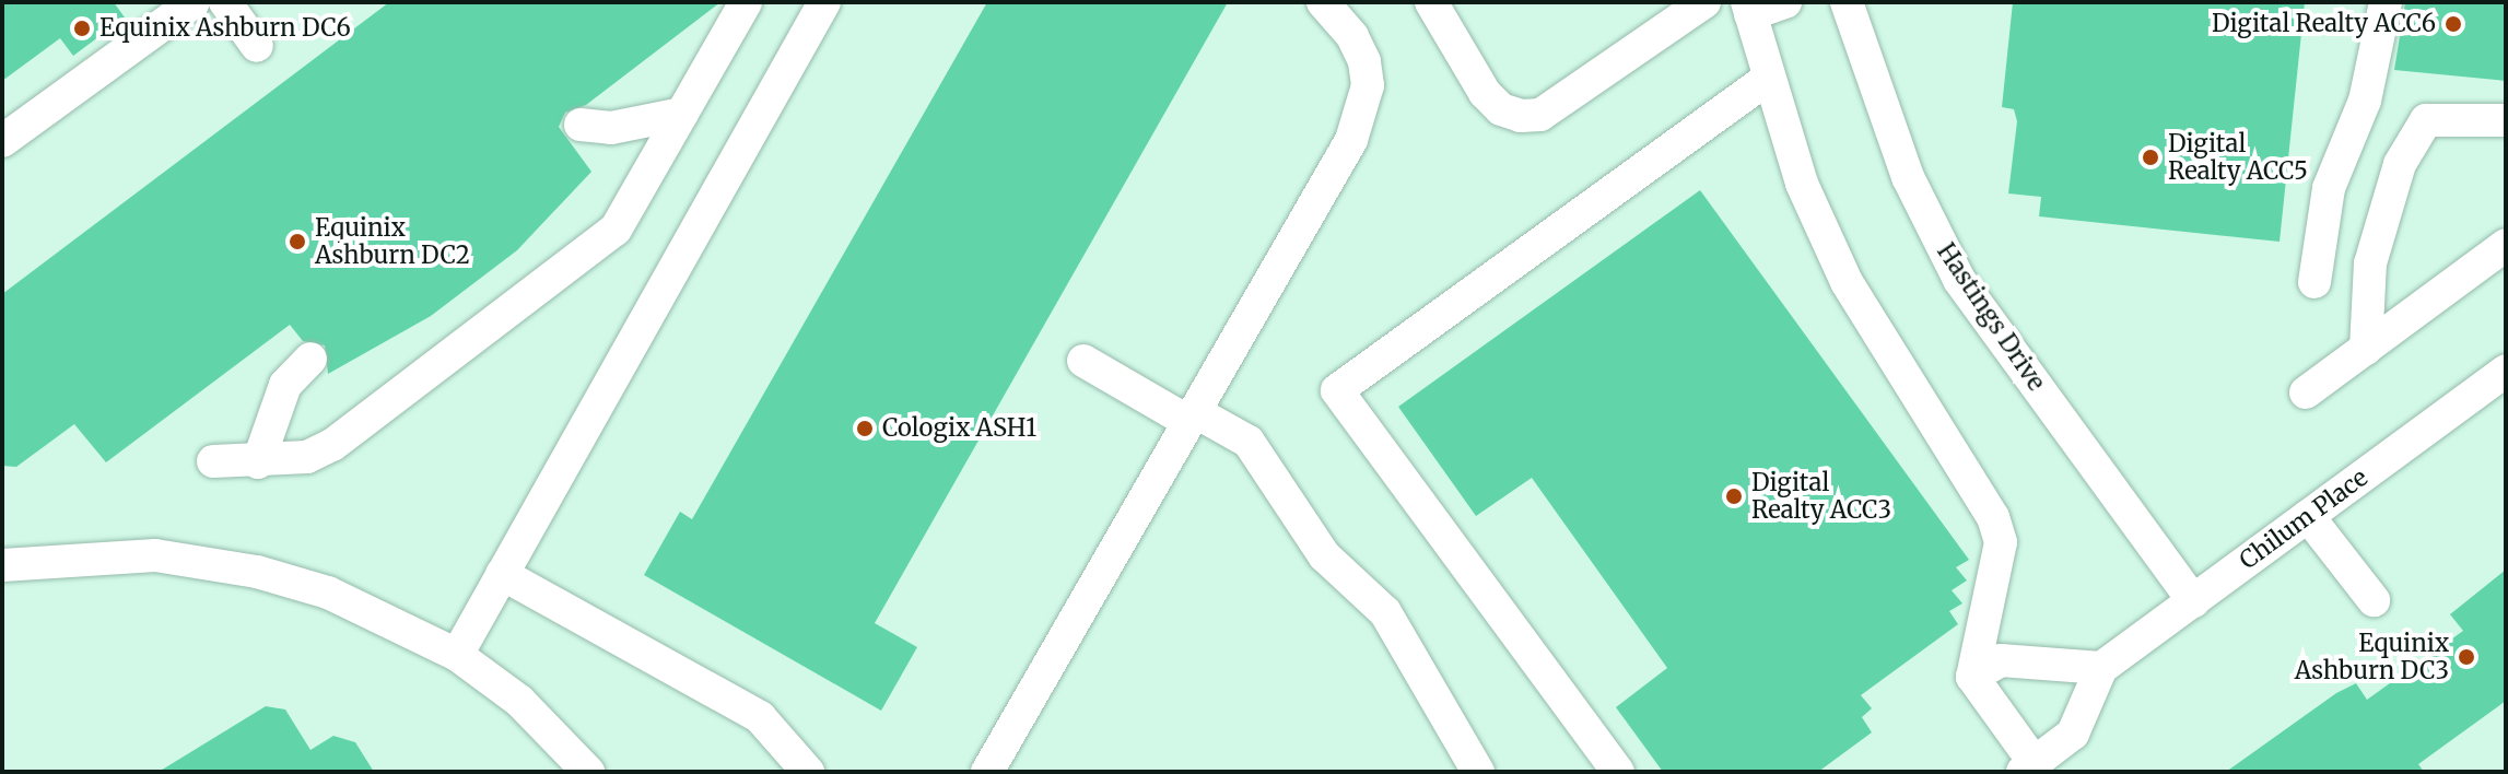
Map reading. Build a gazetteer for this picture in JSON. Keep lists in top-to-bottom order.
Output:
{
  "streets": {
    "street": ["Hastings Drive", "Chilum Place"]
  },
  "crossings": [
    ["Hastings Drive", "Chilum Place"]
  ],
  "places": [
    "Digital Realty ACC6",
    "Equinix Ashburn DC6",
    "Digital Realty ACC5",
    "Equinix Ashburn DC2",
    "Cologix ASH1",
    "Digital Realty ACC3",
    "Equinix Ashburn DC3"
  ]
}
